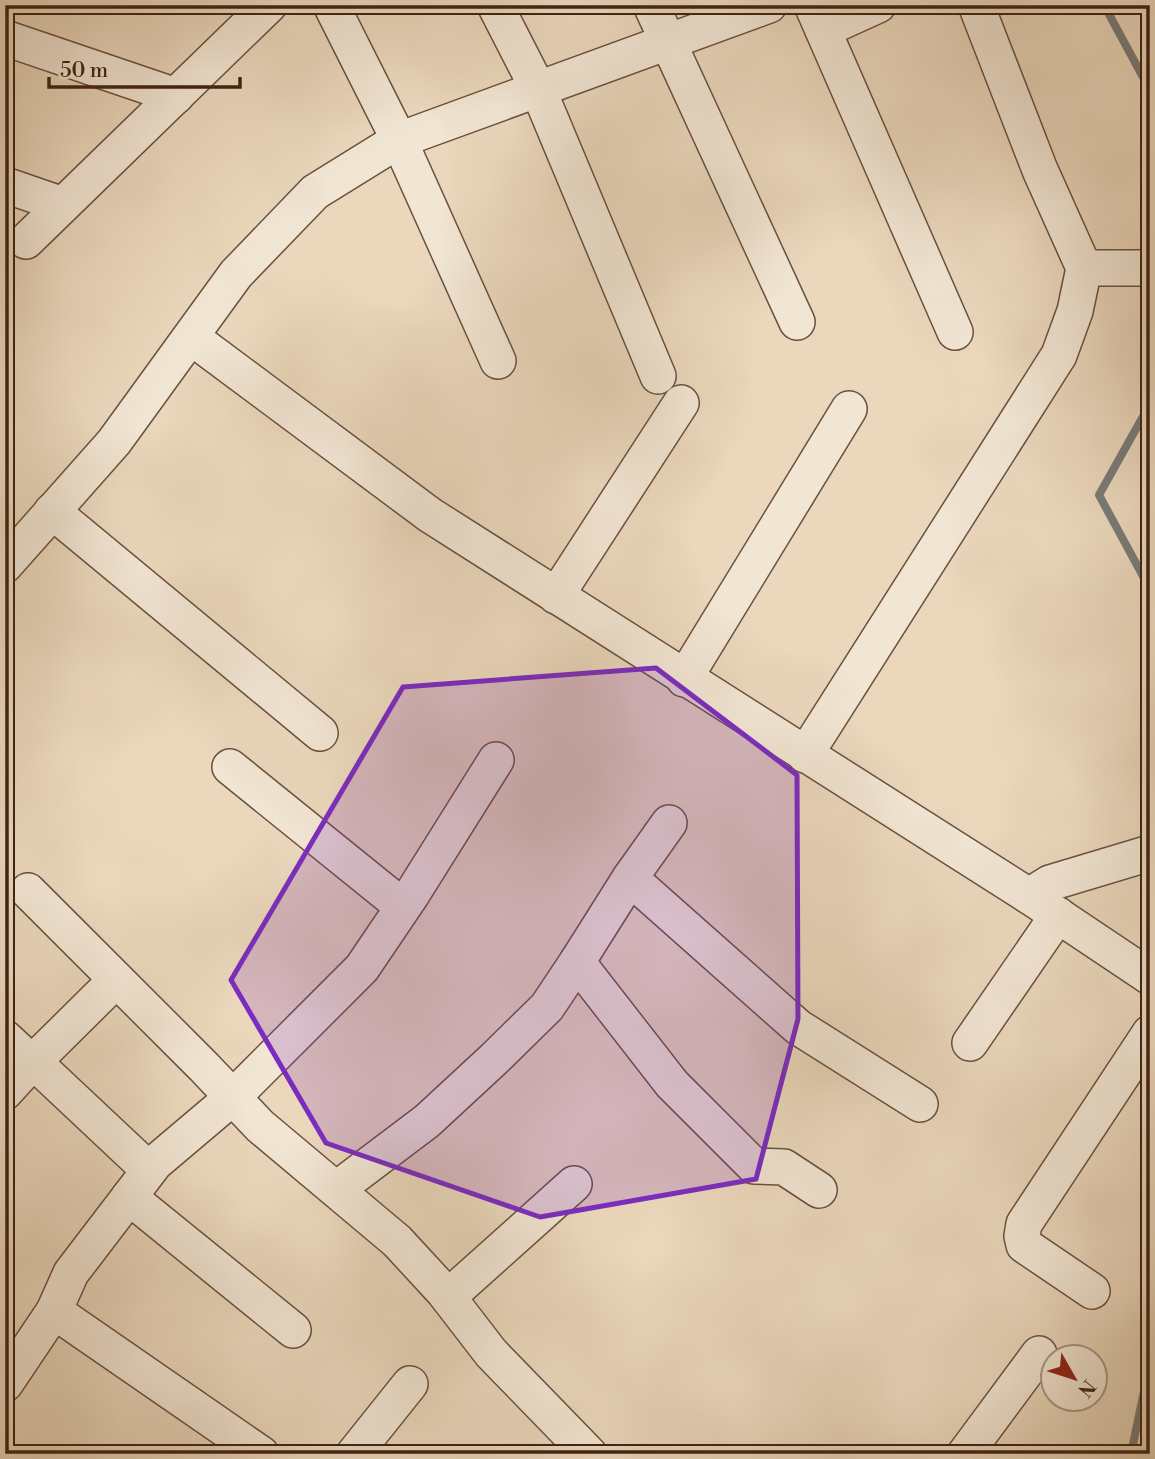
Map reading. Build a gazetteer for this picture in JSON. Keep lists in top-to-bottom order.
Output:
{
  "scale_bar": "50 m",
  "north": "bottom right"
}
